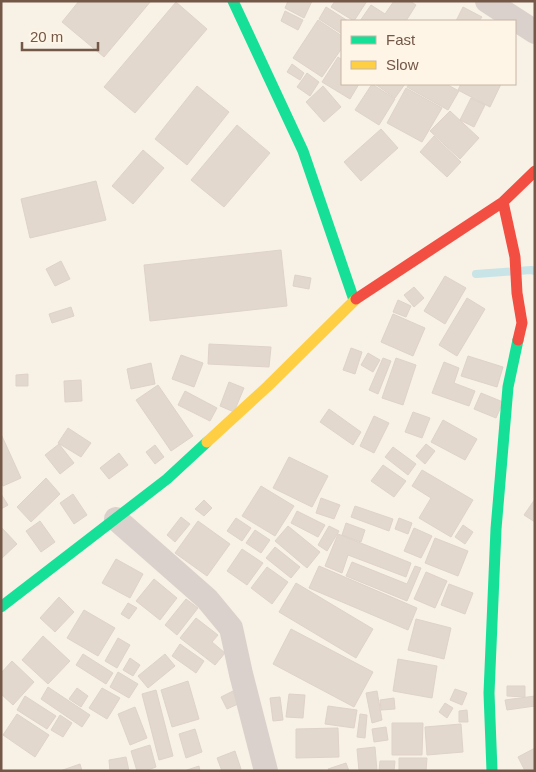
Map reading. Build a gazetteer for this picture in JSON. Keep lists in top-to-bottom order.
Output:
{
  "legend": ["Fast", "Slow"],
  "scale_bar": "20 m"
}
